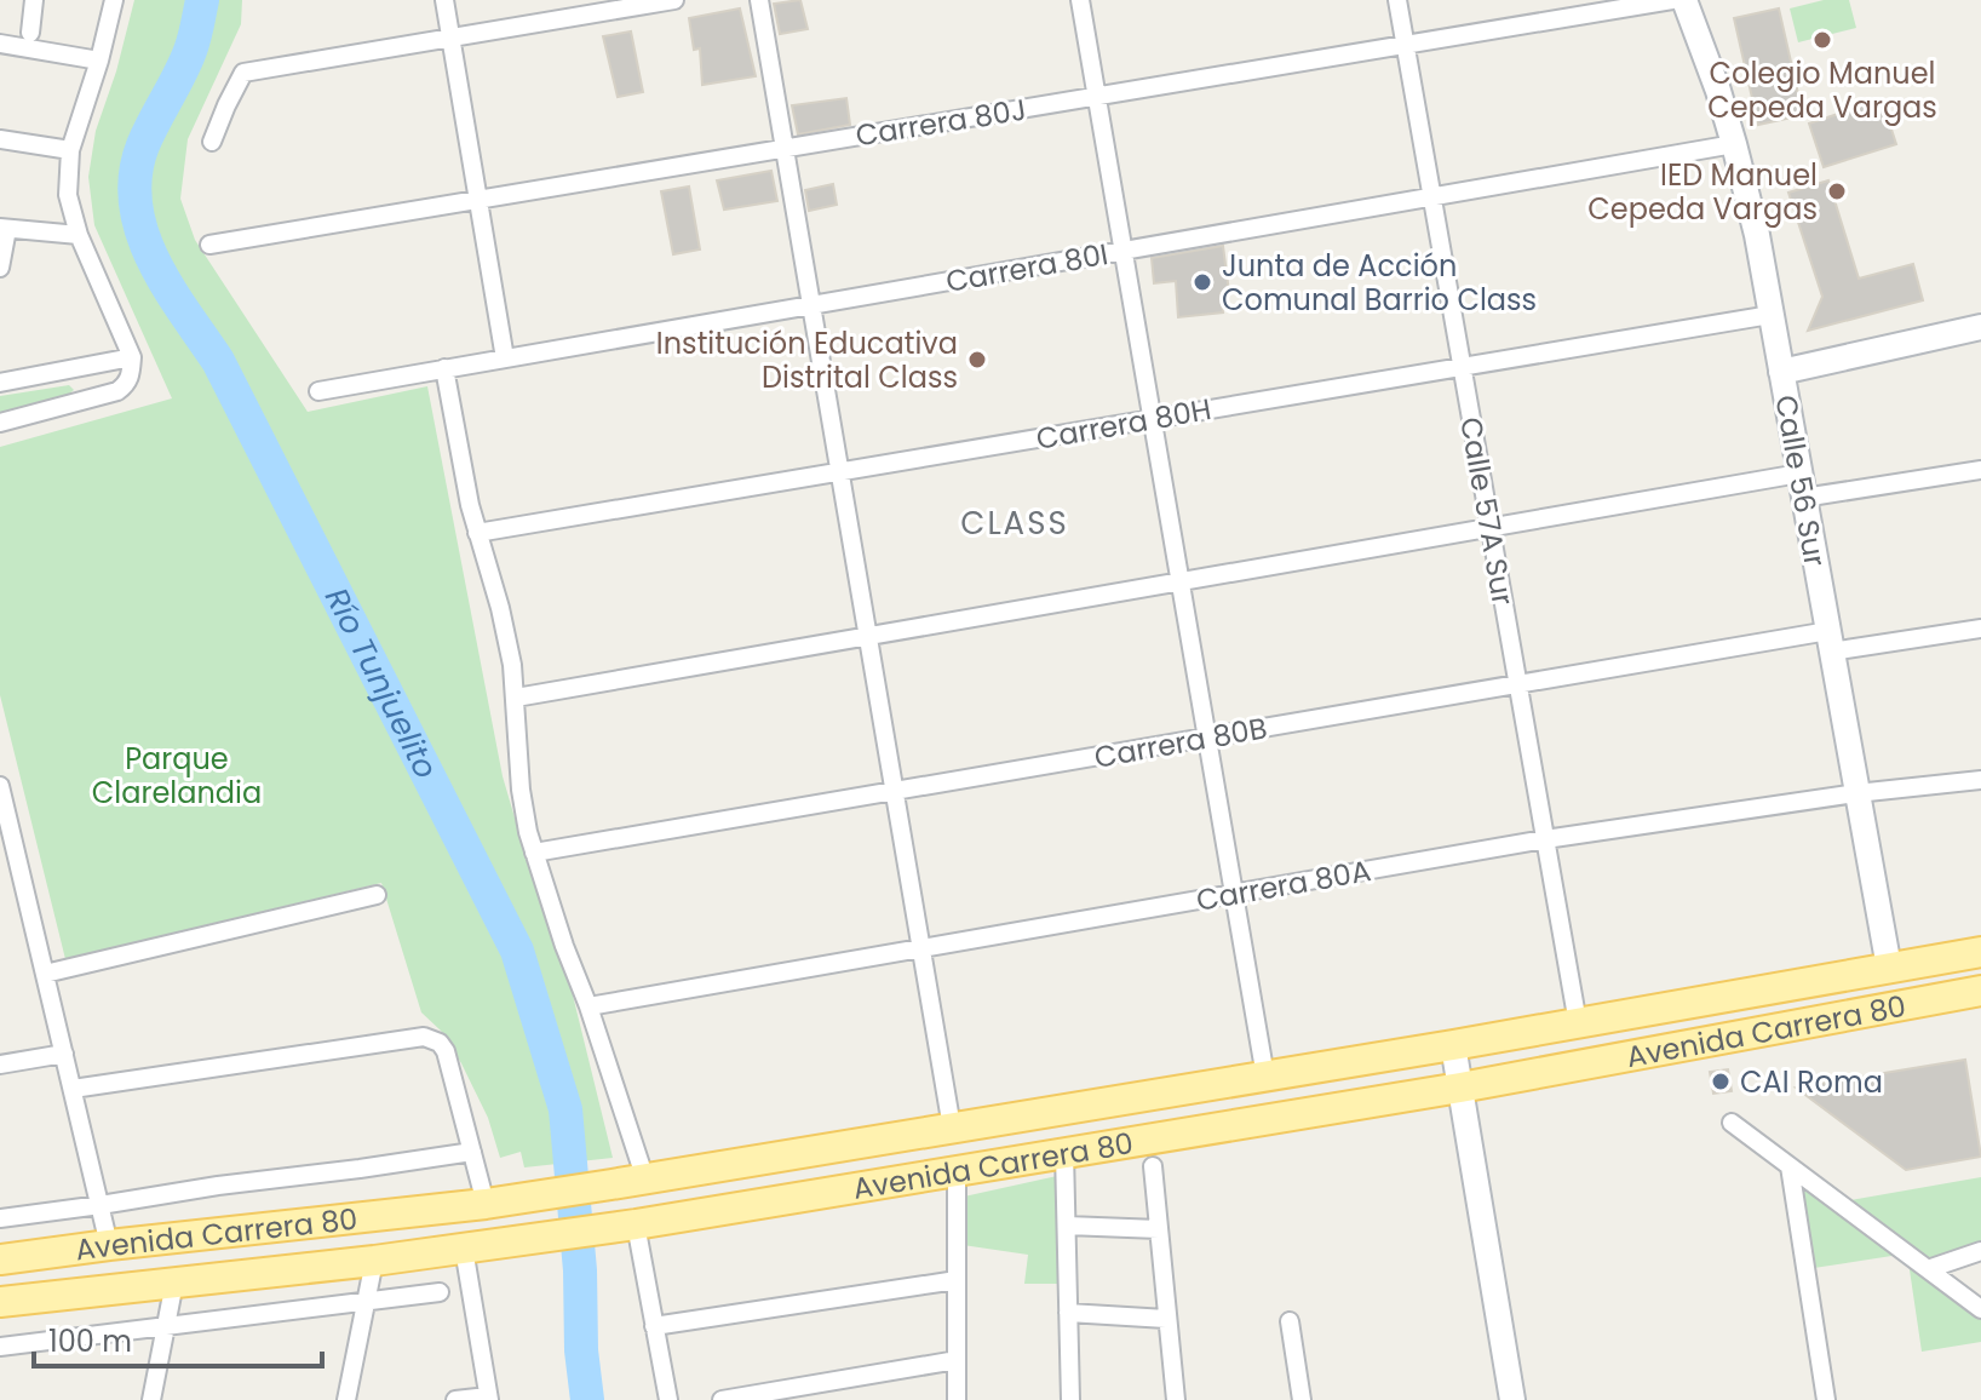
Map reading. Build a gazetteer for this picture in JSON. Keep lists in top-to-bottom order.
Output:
{
  "streets": {
    "main road": ["Avenida Carrera 80"],
    "street": [
      "Carrera 80J",
      "Carrera 80I",
      "Carrera 80H",
      "Calle 56 Sur",
      "Calle 57A Sur",
      "Carrera 80B",
      "Carrera 80A"
    ]
  },
  "crossings": [
    ["Carrera 80J", "Calle 57A Sur"],
    ["Carrera 80I", "Calle 56 Sur"],
    ["Carrera 80I", "Calle 57A Sur"],
    ["Carrera 80H", "Calle 56 Sur"],
    ["Carrera 80H", "Calle 57A Sur"],
    ["Calle 56 Sur", "Carrera 80B"],
    ["Calle 56 Sur", "Carrera 80A"],
    ["Calle 56 Sur", "Avenida Carrera 80"],
    ["Calle 57A Sur", "Carrera 80B"],
    ["Calle 57A Sur", "Carrera 80A"],
    ["Calle 57A Sur", "Avenida Carrera 80"]
  ],
  "districts": ["CLASS"],
  "water": ["Río Tunjuelito"],
  "parks": ["Parque Clarelandia"],
  "places": [
    "Colegio Manuel Cepeda Vargas",
    "IED Manuel Cepeda Vargas",
    "Junta de Acción Comunal Barrio Class",
    "Institución Educativa Distrital Class",
    "CAI Roma"
  ],
  "scale_bar": "100 m"
}
